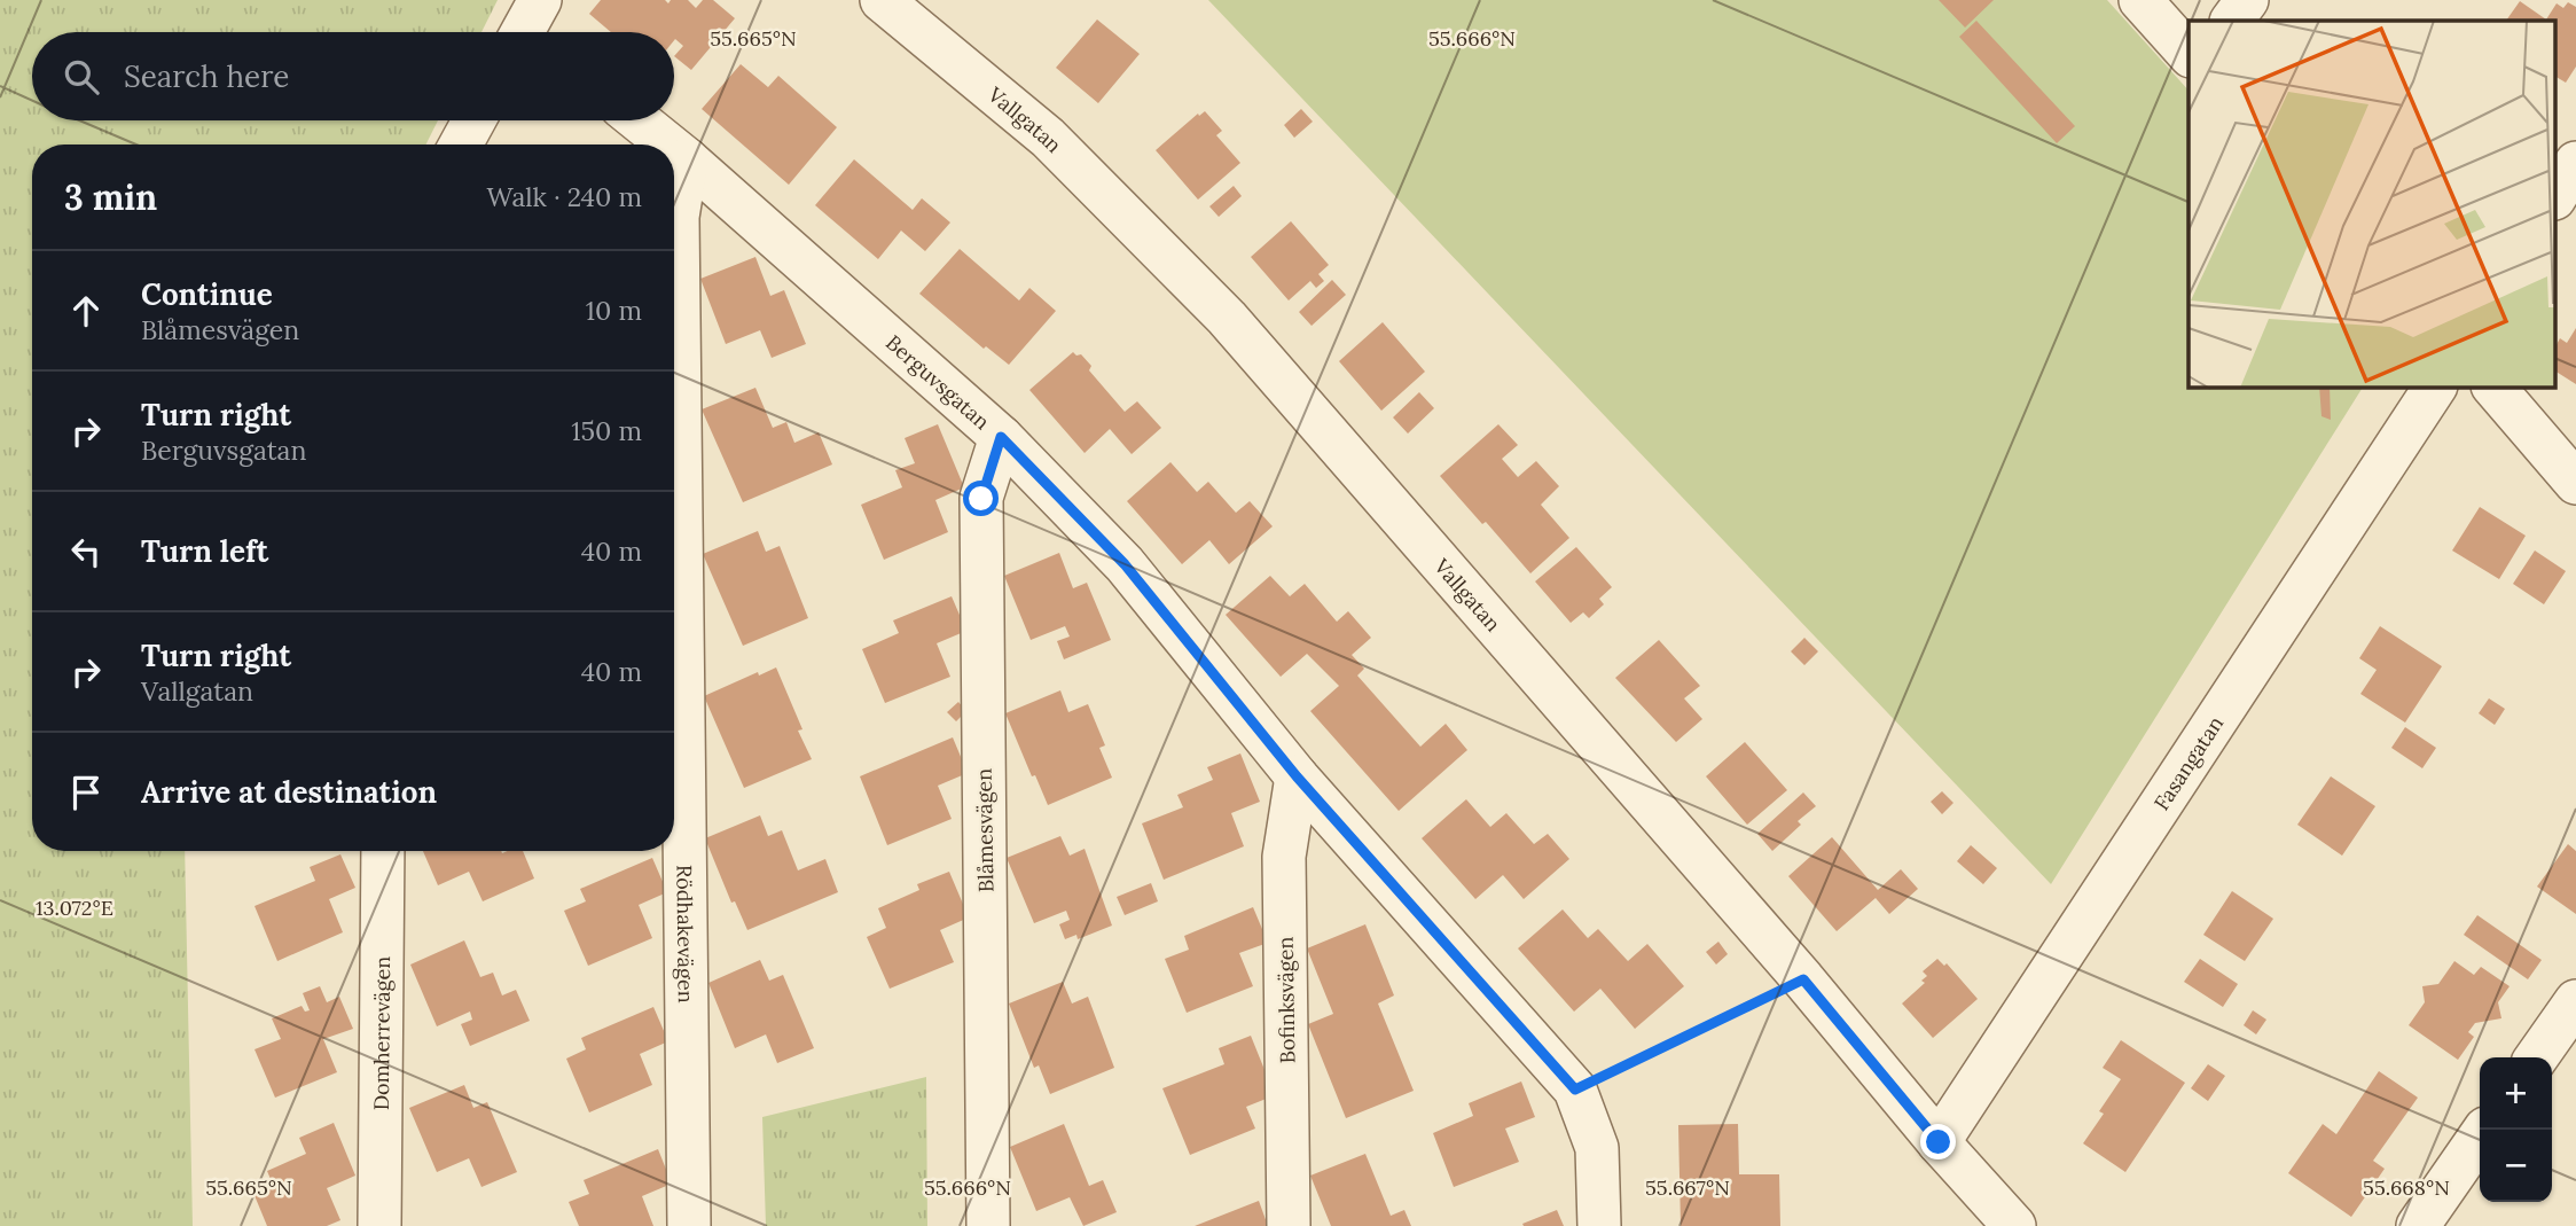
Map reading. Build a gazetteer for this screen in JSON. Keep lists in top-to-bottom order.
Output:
{
  "streets": {
    "street": [
      "Vallgatan",
      "Berguvsgatan",
      "Fasangatan",
      "Blåmesvägen",
      "Rödhakevägen",
      "Bofinksvägen",
      "Domherrevägen"
    ]
  },
  "crossings": [
    ["Vallgatan", "Fasangatan"],
    ["Berguvsgatan", "Blåmesvägen"],
    ["Berguvsgatan", "Rödhakevägen"],
    ["Berguvsgatan", "Bofinksvägen"]
  ],
  "page": {
    "search": "Search here",
    "heading": ["3 min", "Walk · 240 m"],
    "list": [
      ["Continue", "Blåmesvägen", "10 m"],
      ["Turn right", "Berguvsgatan", "150 m"],
      ["Turn left", "40 m"],
      ["Turn right", "Vallgatan", "40 m"],
      "Arrive at destination"
    ],
    "map_buttons": ["+", "−"]
  },
  "coordinates": [
    "55.665°N",
    "55.666°N",
    "13.072°E",
    "55.667°N",
    "55.668°N"
  ]
}
